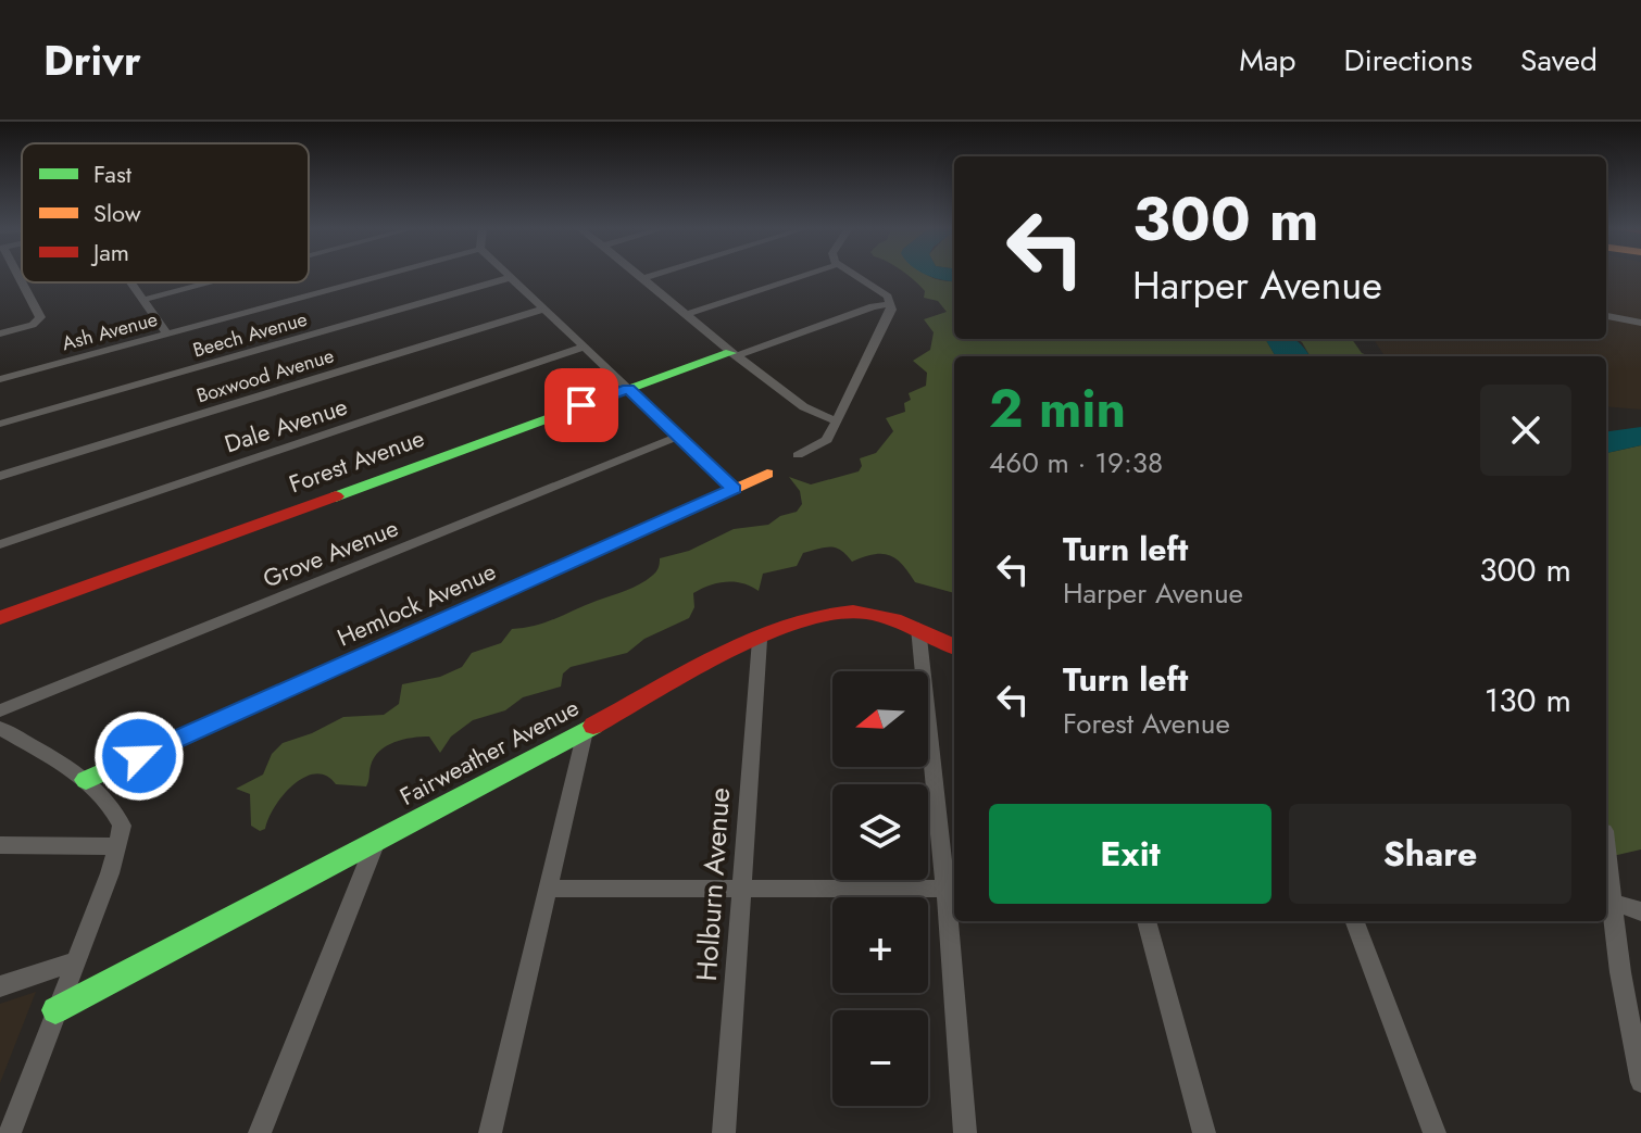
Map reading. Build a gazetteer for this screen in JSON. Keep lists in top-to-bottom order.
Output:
{
  "streets": {
    "main road": ["Forest Avenue", "Hemlock Avenue", "Fairweather Avenue"],
    "street": [
      "Ash Avenue",
      "Beech Avenue",
      "Boxwood Avenue",
      "Dale Avenue",
      "Grove Avenue",
      "Holburn Avenue"
    ]
  },
  "crossings": [
    ["Fairweather Avenue", "Holburn Avenue"]
  ],
  "legend": ["Fast", "Slow", "Jam"],
  "north": "left",
  "page": {
    "header": "Drivr",
    "nav": ["Map", "Directions", "Saved"],
    "turn": ["300 m", "Harper Avenue"],
    "heading": ["2 min", "460 m · 19:38"],
    "list": [
      {
        "name": "Turn left",
        "note": "Harper Avenue",
        "value": "300 m"
      },
      {
        "name": "Turn left",
        "note": "Forest Avenue",
        "value": "130 m"
      }
    ],
    "map_buttons": ["+", "−"],
    "buttons": ["Exit", "Share"]
  }
}
